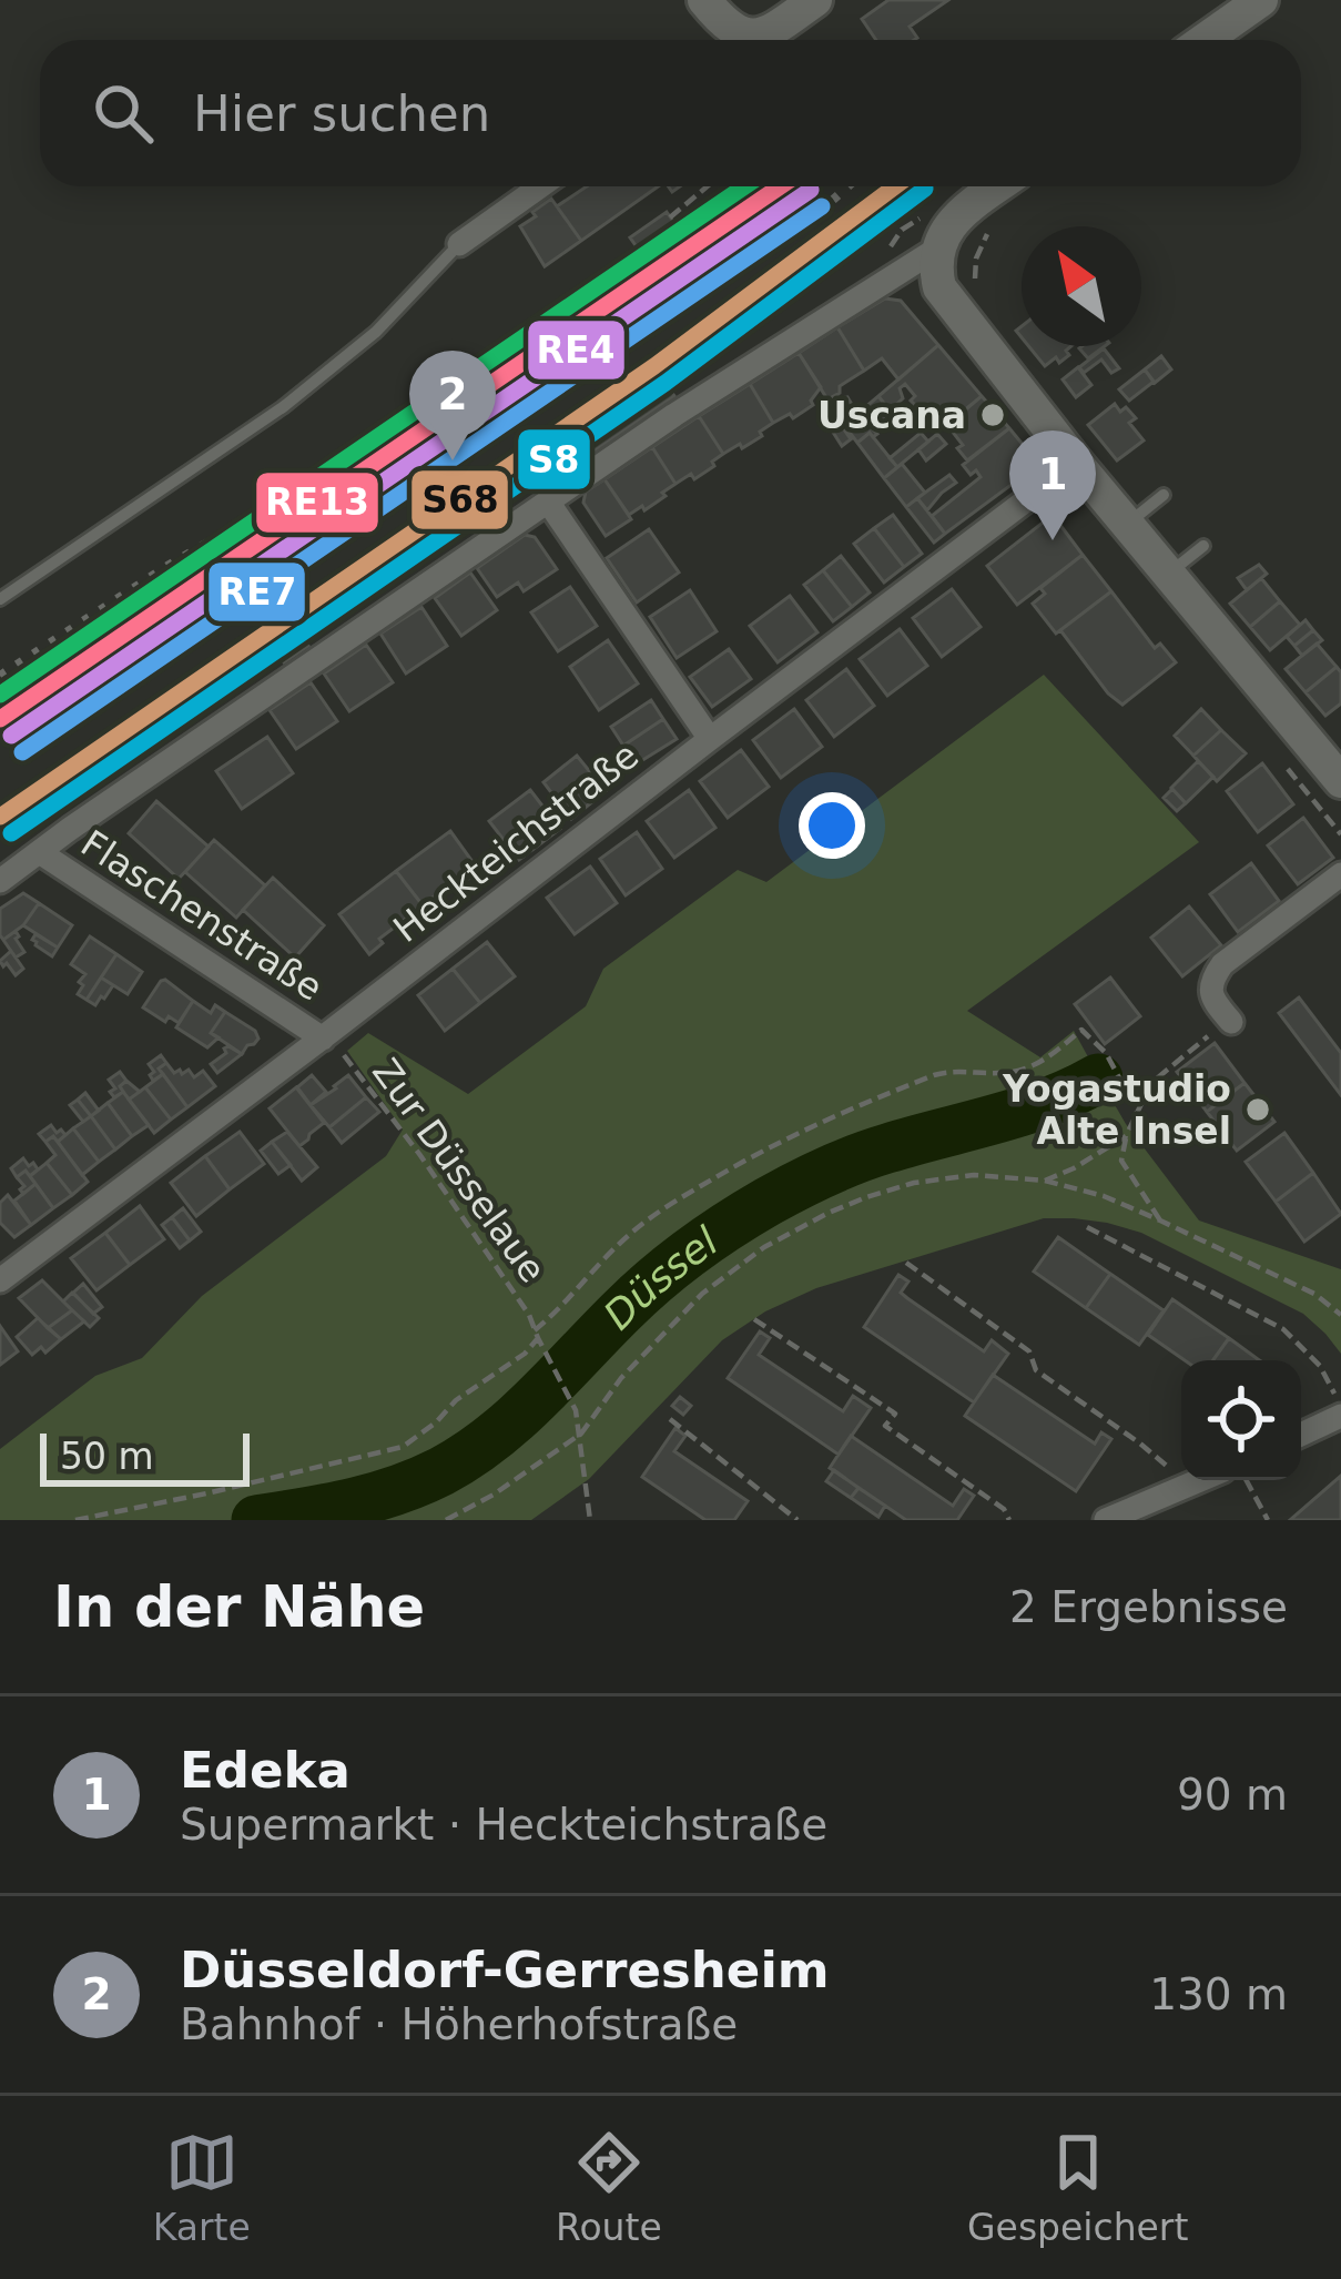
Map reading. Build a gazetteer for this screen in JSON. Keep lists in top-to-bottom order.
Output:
{
  "streets": {
    "street": ["Heckteichstraße", "Flaschenstraße"],
    "path": ["Zur Düsselaue"]
  },
  "crossings": [
    ["Heckteichstraße", "Flaschenstraße"],
    ["Heckteichstraße", "Zur Düsselaue"],
    ["Flaschenstraße", "Zur Düsselaue"]
  ],
  "water": ["Düssel"],
  "places": ["Uscana", "Yogastudio Alte Insel"],
  "lines": [
    "transit line S68",
    "transit line RE13",
    "transit line S8",
    "transit line RE4",
    "transit line RE7"
  ],
  "scale_bar": "50 m",
  "north": "top left",
  "page": {
    "search": "Hier suchen",
    "pins": ["2", "1"],
    "scale": "50 m",
    "heading": ["In der Nähe", "2 Ergebnisse"],
    "list": [
      {
        "mark": "1",
        "name": "Edeka",
        "note": "Supermarkt · Heckteichstraße",
        "value": "90 m"
      },
      {
        "mark": "2",
        "name": "Düsseldorf-Gerresheim",
        "note": "Bahnhof · Höherhofstraße",
        "value": "130 m"
      }
    ],
    "nav": ["Karte", "Route", "Gespeichert"]
  }
}
